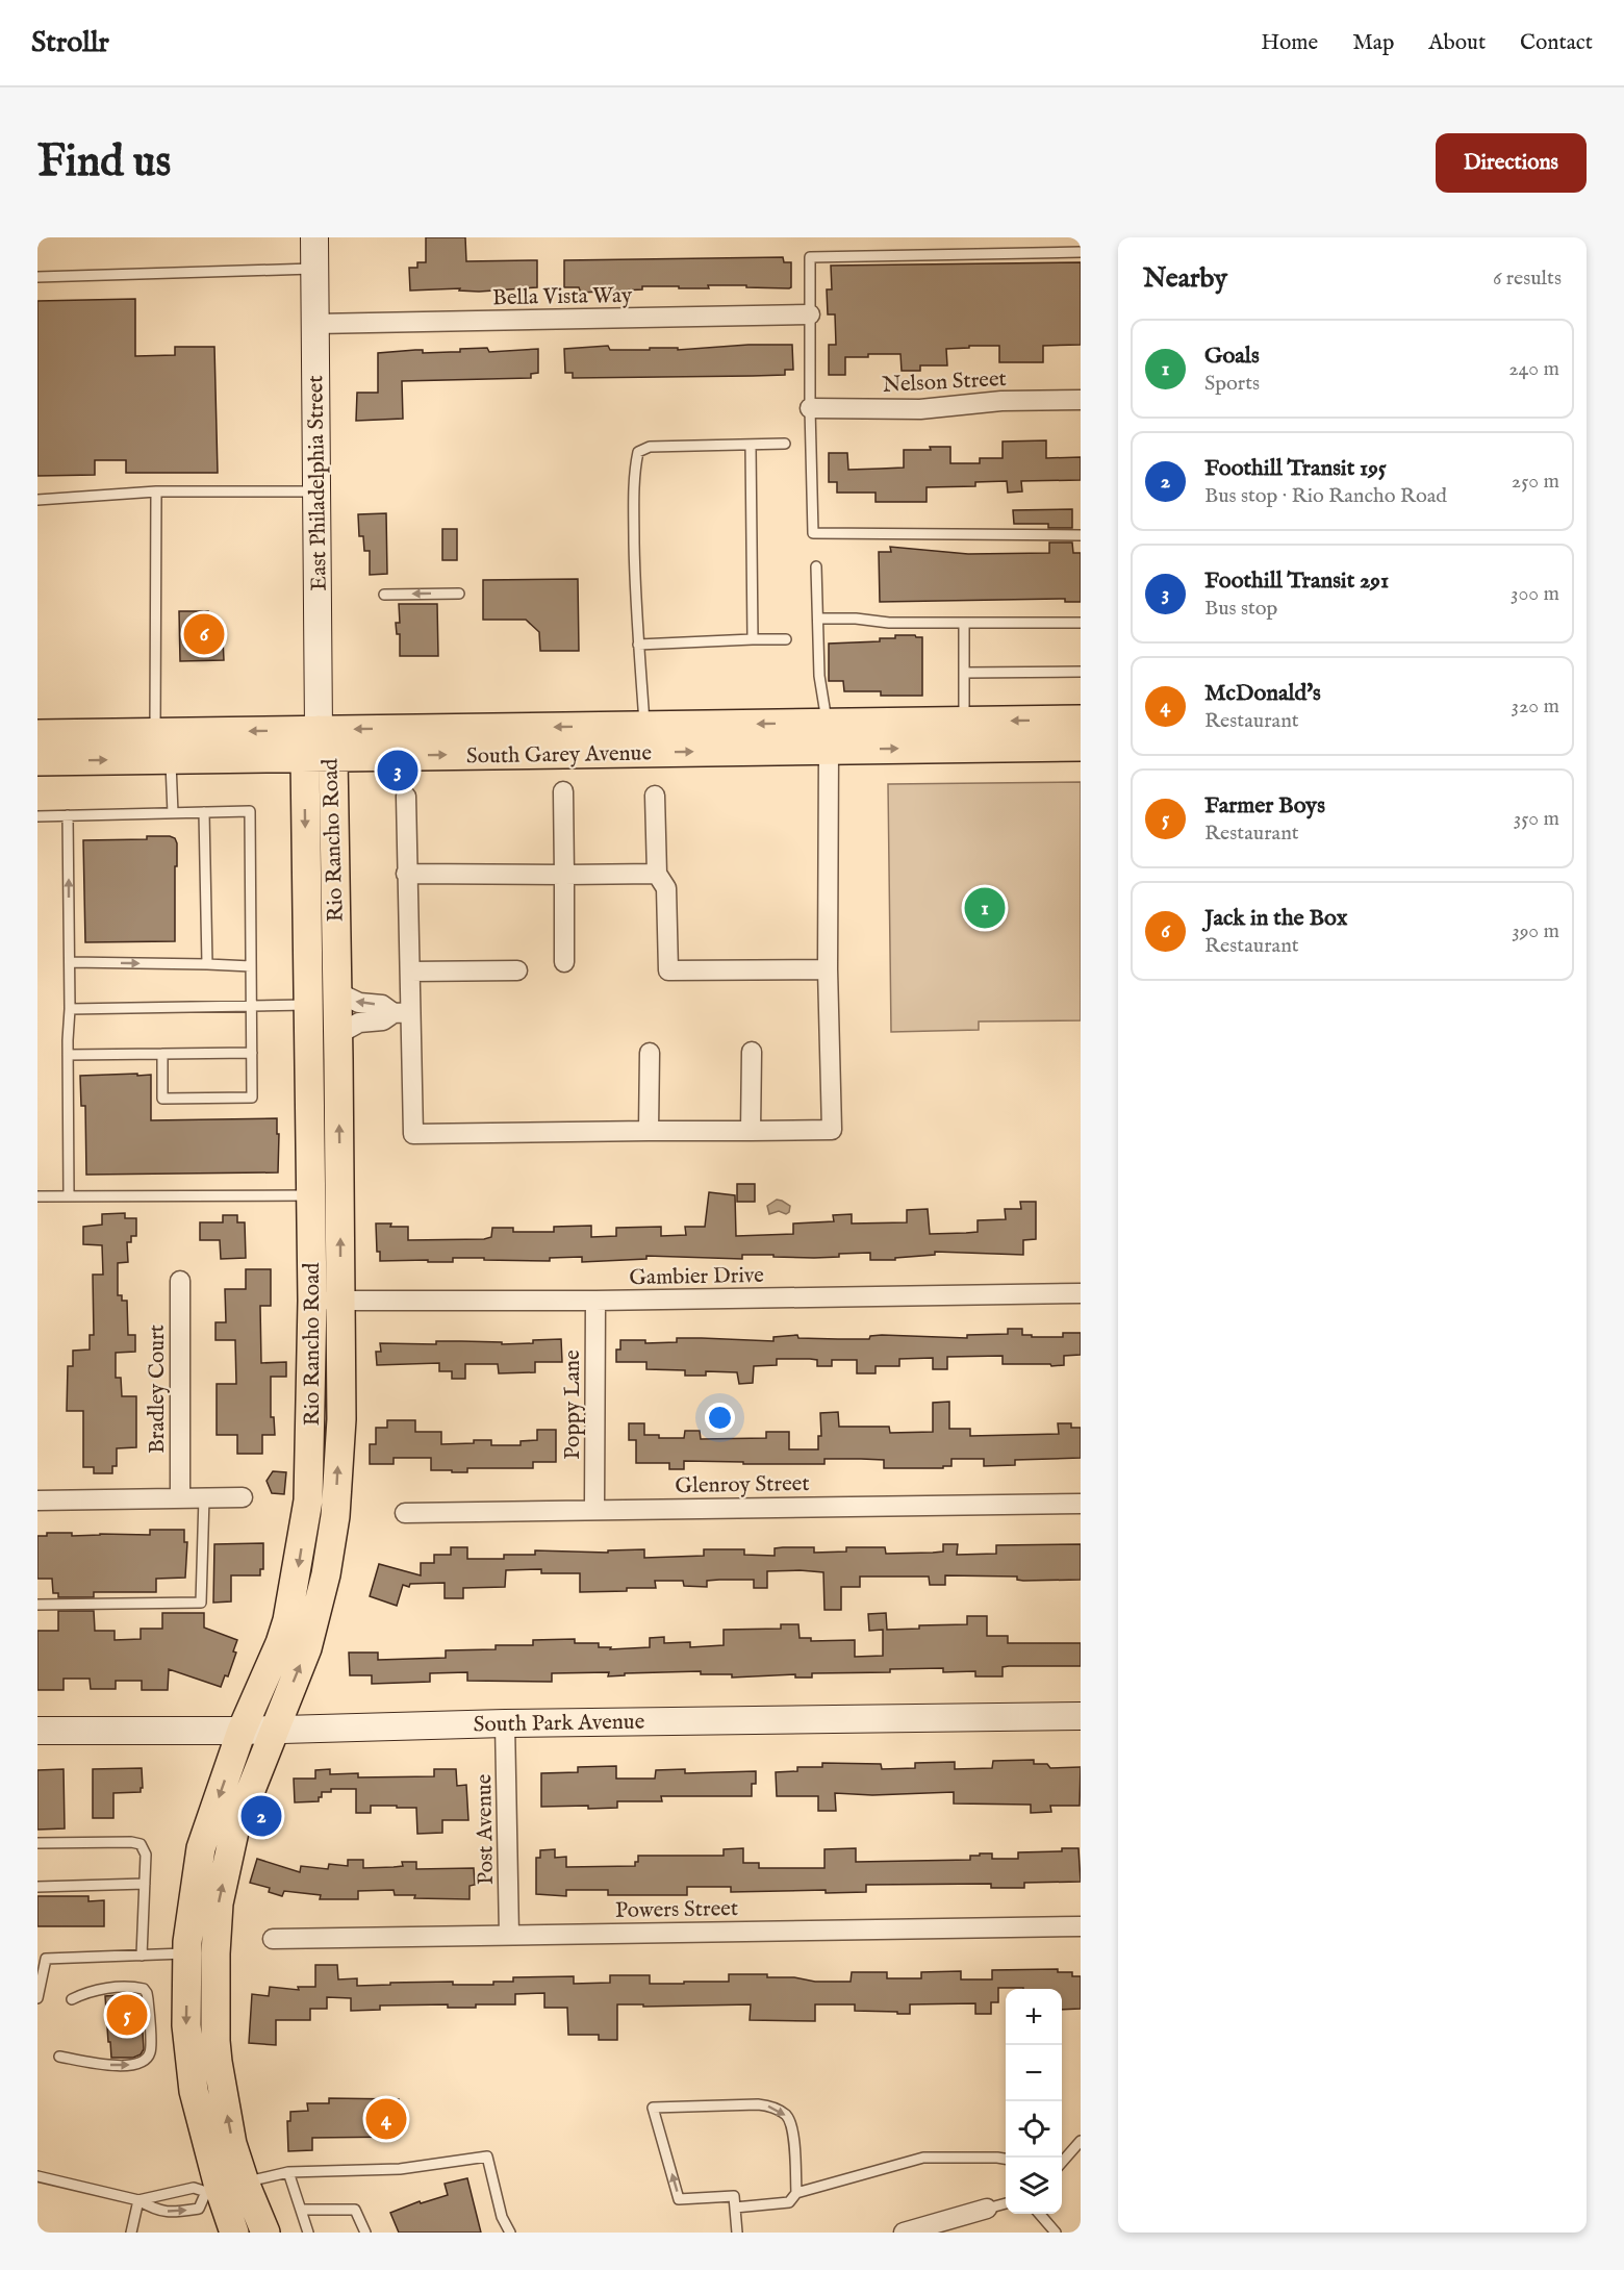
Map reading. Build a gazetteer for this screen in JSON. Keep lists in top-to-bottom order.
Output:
{
  "streets": {
    "main road": ["South Garey Avenue", "Rio Rancho Road"],
    "street": [
      "Bella Vista Way",
      "Nelson Street",
      "East Philadelphia Street",
      "Gambier Drive",
      "Bradley Court",
      "Poppy Lane",
      "Glenroy Street",
      "South Park Avenue",
      "Post Avenue",
      "Powers Street"
    ]
  },
  "crossings": [
    ["Bella Vista Way", "East Philadelphia Street"],
    ["East Philadelphia Street", "South Garey Avenue"],
    ["East Philadelphia Street", "Rio Rancho Road"],
    ["South Garey Avenue", "Rio Rancho Road"],
    ["Rio Rancho Road", "Gambier Drive"],
    ["Rio Rancho Road", "South Park Avenue"],
    ["Gambier Drive", "Poppy Lane"],
    ["Poppy Lane", "Glenroy Street"],
    ["South Park Avenue", "Post Avenue"],
    ["Post Avenue", "Powers Street"]
  ],
  "page": {
    "header": "Strollr",
    "nav": [
      "Home",
      "Map",
      "About",
      "Contact"
    ],
    "buttons": "Directions",
    "title": "Find us",
    "heading": ["Nearby", "6 results"],
    "list": [
      {
        "mark": "1",
        "name": "Goals",
        "note": "Sports",
        "value": "240 m"
      },
      {
        "mark": "2",
        "name": "Foothill Transit 195",
        "note": "Bus stop · Rio Rancho Road",
        "value": "250 m"
      },
      {
        "mark": "3",
        "name": "Foothill Transit 291",
        "note": "Bus stop",
        "value": "300 m"
      },
      {
        "mark": "4",
        "name": "McDonald's",
        "note": "Restaurant",
        "value": "320 m"
      },
      {
        "mark": "5",
        "name": "Farmer Boys",
        "note": "Restaurant",
        "value": "350 m"
      },
      {
        "mark": "6",
        "name": "Jack in the Box",
        "note": "Restaurant",
        "value": "390 m"
      }
    ],
    "pins": [
      "6",
      "3",
      "1",
      "2",
      "5",
      "4"
    ],
    "map_buttons": ["+", "−"]
  }
}
